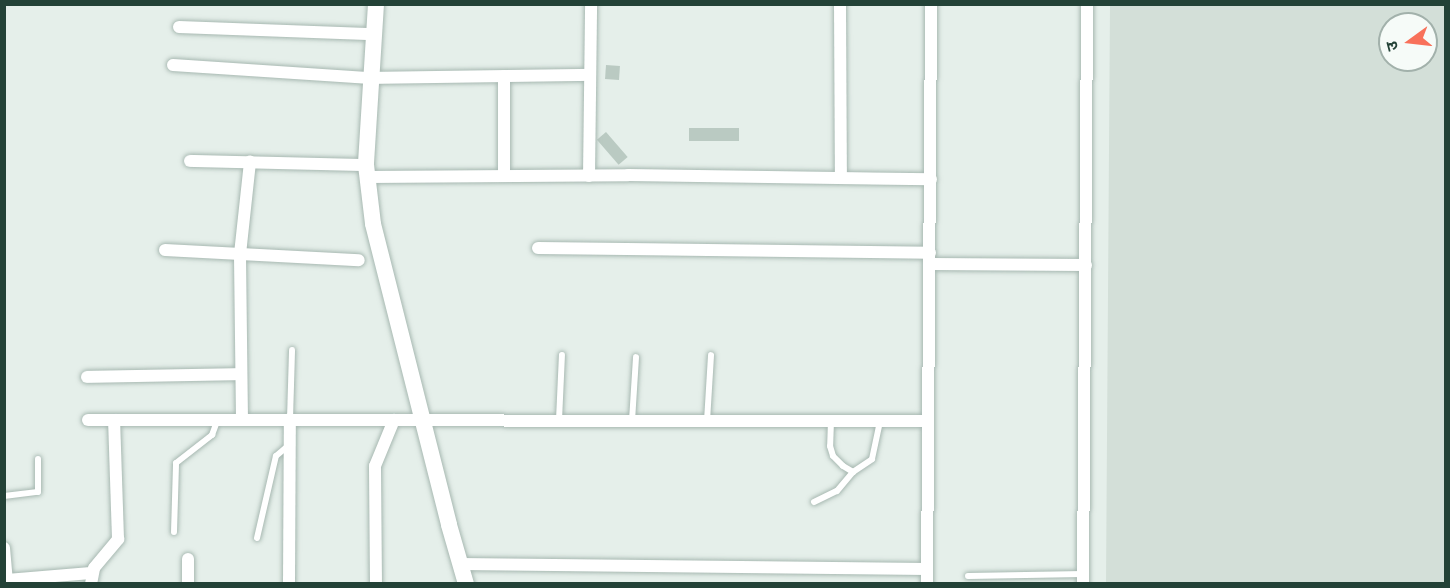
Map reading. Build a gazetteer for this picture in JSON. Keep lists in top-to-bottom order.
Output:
{
  "north": "left"
}
